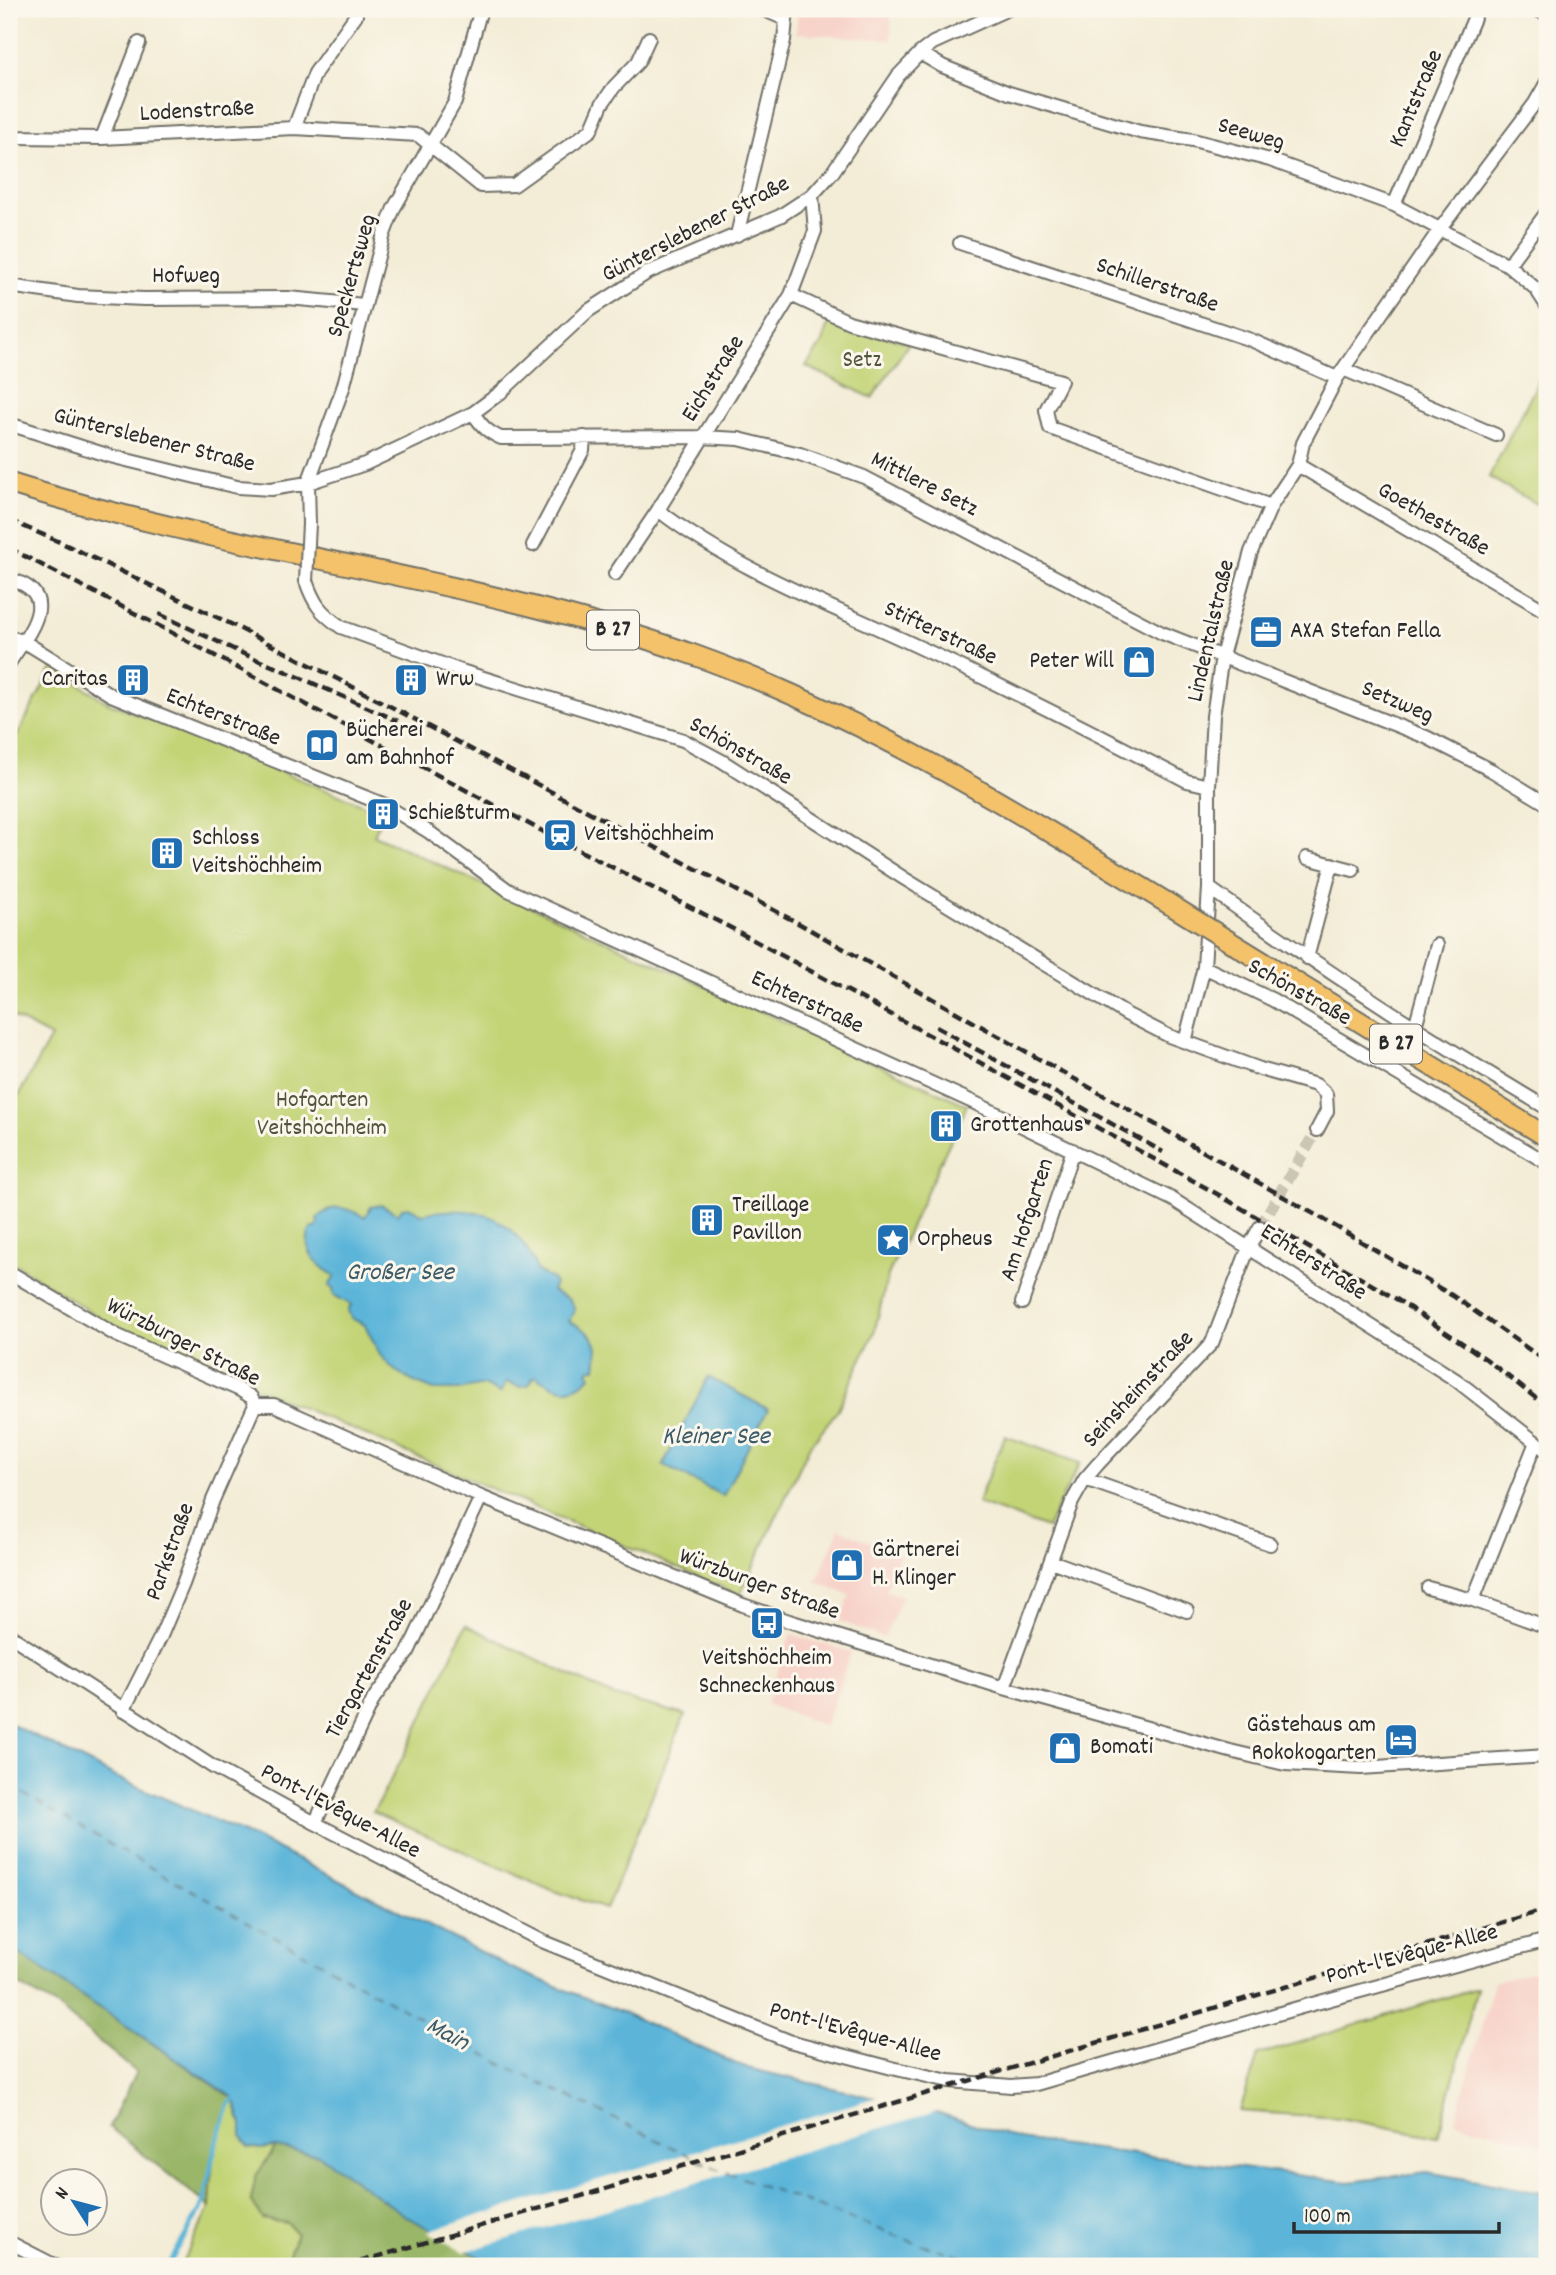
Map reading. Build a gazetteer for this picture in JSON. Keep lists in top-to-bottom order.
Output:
{
  "streets": {
    "main road": ["B 27"],
    "street": [
      "Kantstraße",
      "Lodenstraße",
      "Seeweg",
      "Günterslebener Straße",
      "Speckertsweg",
      "Hofweg",
      "Schillerstraße",
      "Eichstraße",
      "Mittlere Setz",
      "Goethestraße",
      "Lindentalstraße",
      "Stifterstraße",
      "Setzweg",
      "Echterstraße",
      "Schönstraße",
      "Am Hofgarten",
      "Würzburger Straße",
      "Seinsheimstraße",
      "Parkstraße",
      "Tiergartenstraße",
      "Pont-l'Evêque-Allee"
    ]
  },
  "crossings": [
    ["Kantstraße", "Seeweg"],
    ["Lodenstraße", "Speckertsweg"],
    ["Seeweg", "Günterslebener Straße"],
    ["Seeweg", "Lindentalstraße"],
    ["Günterslebener Straße", "Speckertsweg"],
    ["Günterslebener Straße", "Eichstraße"],
    ["Günterslebener Straße", "Mittlere Setz"],
    ["Günterslebener Straße", "Schönstraße"],
    ["Speckertsweg", "Hofweg"],
    ["Speckertsweg", "Schönstraße"],
    ["Schillerstraße", "Lindentalstraße"],
    ["Eichstraße", "Mittlere Setz"],
    ["Eichstraße", "Stifterstraße"],
    ["Mittlere Setz", "Lindentalstraße"],
    ["Mittlere Setz", "Setzweg"],
    ["Goethestraße", "Lindentalstraße"],
    ["Lindentalstraße", "Stifterstraße"],
    ["Lindentalstraße", "Setzweg"],
    ["Lindentalstraße", "Schönstraße"],
    ["Echterstraße", "Am Hofgarten"],
    ["Echterstraße", "Seinsheimstraße"],
    ["Würzburger Straße", "Seinsheimstraße"],
    ["Würzburger Straße", "Parkstraße"],
    ["Würzburger Straße", "Tiergartenstraße"],
    ["Parkstraße", "Pont-l'Evêque-Allee"],
    ["Tiergartenstraße", "Pont-l'Evêque-Allee"]
  ],
  "water": ["Großer See", "Kleiner See", "Main"],
  "parks": ["Setz", "Hofgarten Veitshöchheim"],
  "places": {
    "office": ["AXA Stefan Fella"],
    "shop": ["Peter Will", "Gärtnerei H. Klinger", "Bomati"],
    "building": [
      "Caritas",
      "Wrw",
      "Schießturm",
      "Schloss Veitshöchheim",
      "Grottenhaus",
      "Treillage Pavillon"
    ],
    "library": ["Bücherei am Bahnhof"],
    "station": ["Veitshöchheim"],
    "place": ["Orpheus"],
    "bus stop": ["Veitshöchheim Schneckenhaus"],
    "hotel": ["Gästehaus am Rokokogarten"]
  },
  "scale_bar": "100 m",
  "north": "top left"
}
